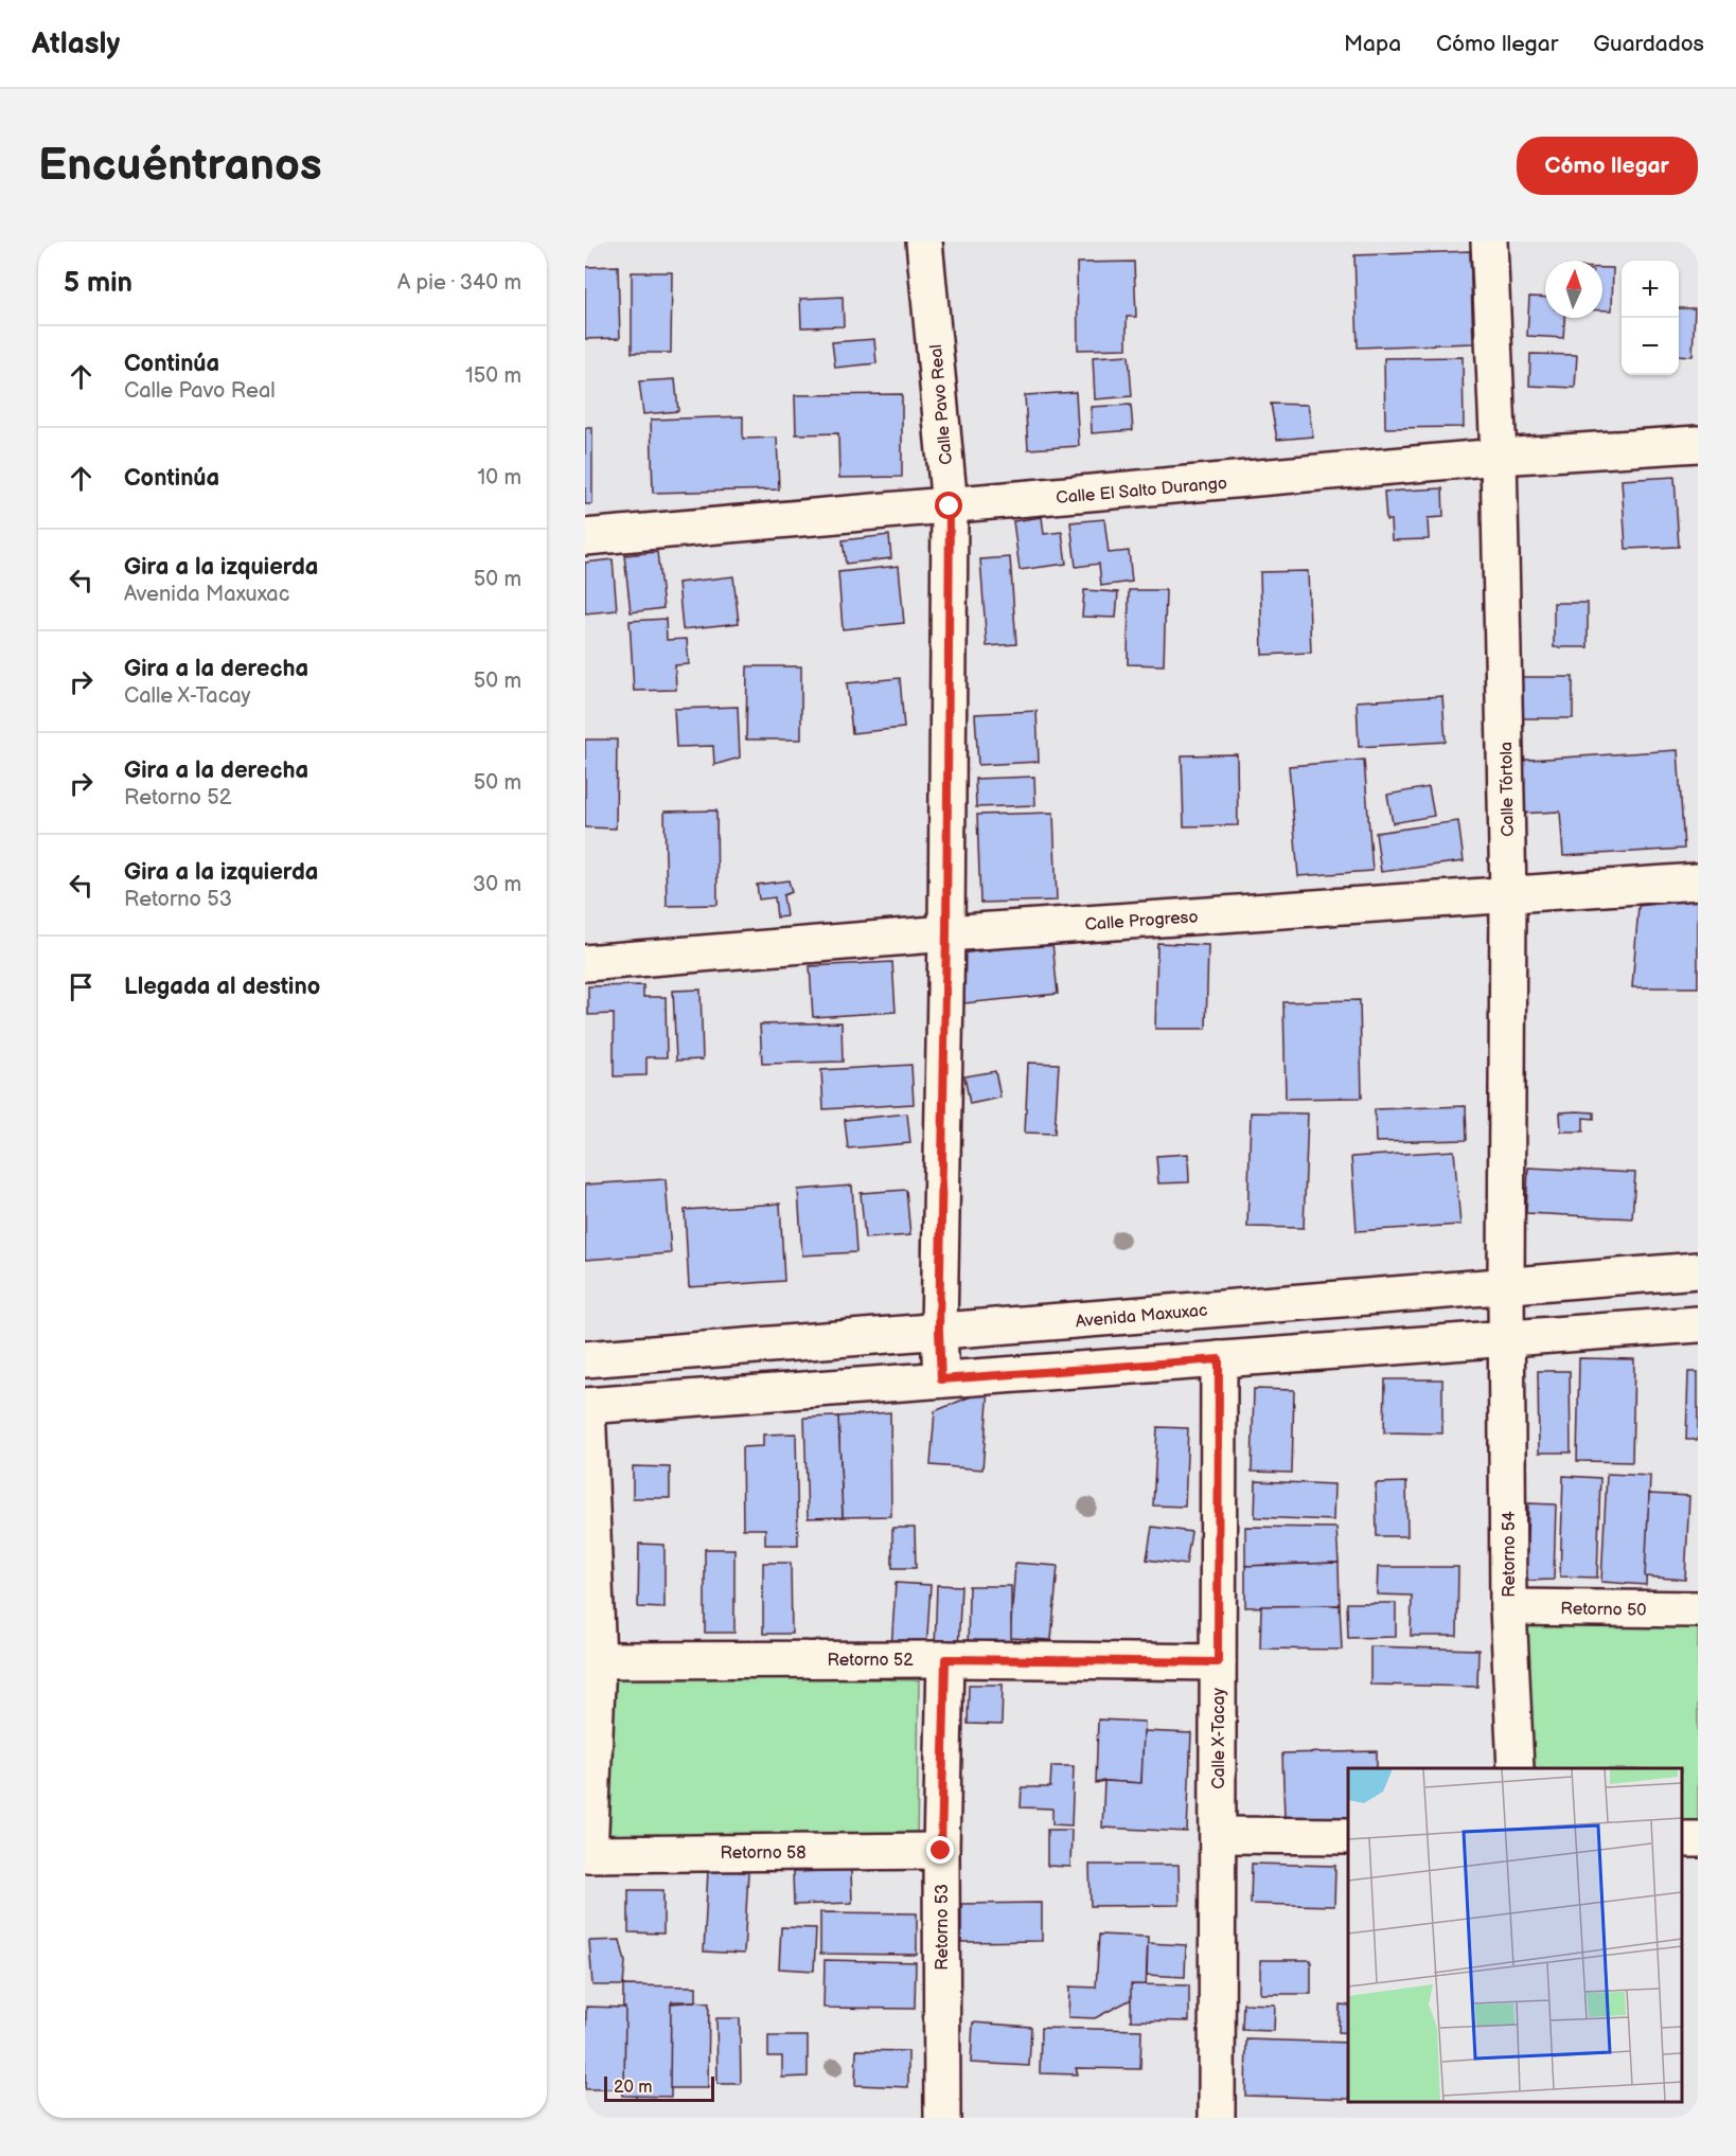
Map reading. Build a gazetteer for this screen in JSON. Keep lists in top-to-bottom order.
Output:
{
  "streets": {
    "street": [
      "Calle Pavo Real",
      "Calle El Salto Durango",
      "Calle Tórtola",
      "Calle Progreso",
      "Avenida Maxuxac",
      "Retorno 54",
      "Retorno 50",
      "Retorno 52",
      "Calle X-Tacay",
      "Retorno 58",
      "Retorno 53"
    ]
  },
  "crossings": [
    ["Calle Pavo Real", "Calle El Salto Durango"],
    ["Calle Pavo Real", "Calle Progreso"],
    ["Calle Pavo Real", "Avenida Maxuxac"],
    ["Calle El Salto Durango", "Calle Tórtola"],
    ["Calle Tórtola", "Calle Progreso"],
    ["Calle Tórtola", "Avenida Maxuxac"],
    ["Calle Tórtola", "Retorno 54"],
    ["Retorno 54", "Retorno 50"],
    ["Retorno 52", "Calle X-Tacay"],
    ["Retorno 52", "Retorno 53"],
    ["Retorno 58", "Retorno 53"]
  ],
  "scale_bar": "20 m",
  "north": "top",
  "page": {
    "header": "Atlasly",
    "nav": ["Mapa", "Cómo llegar", "Guardados"],
    "buttons": "Cómo llegar",
    "title": "Encuéntranos",
    "heading": ["5 min", "A pie · 340 m"],
    "map_buttons": ["+", "−"],
    "list": [
      ["Continúa", "Calle Pavo Real", "150 m"],
      ["Continúa", "10 m"],
      ["Gira a la izquierda", "Avenida Maxuxac", "50 m"],
      ["Gira a la derecha", "Calle X-Tacay", "50 m"],
      ["Gira a la derecha", "Retorno 52", "50 m"],
      ["Gira a la izquierda", "Retorno 53", "30 m"],
      "Llegada al destino"
    ],
    "scale": "20 m"
  }
}
